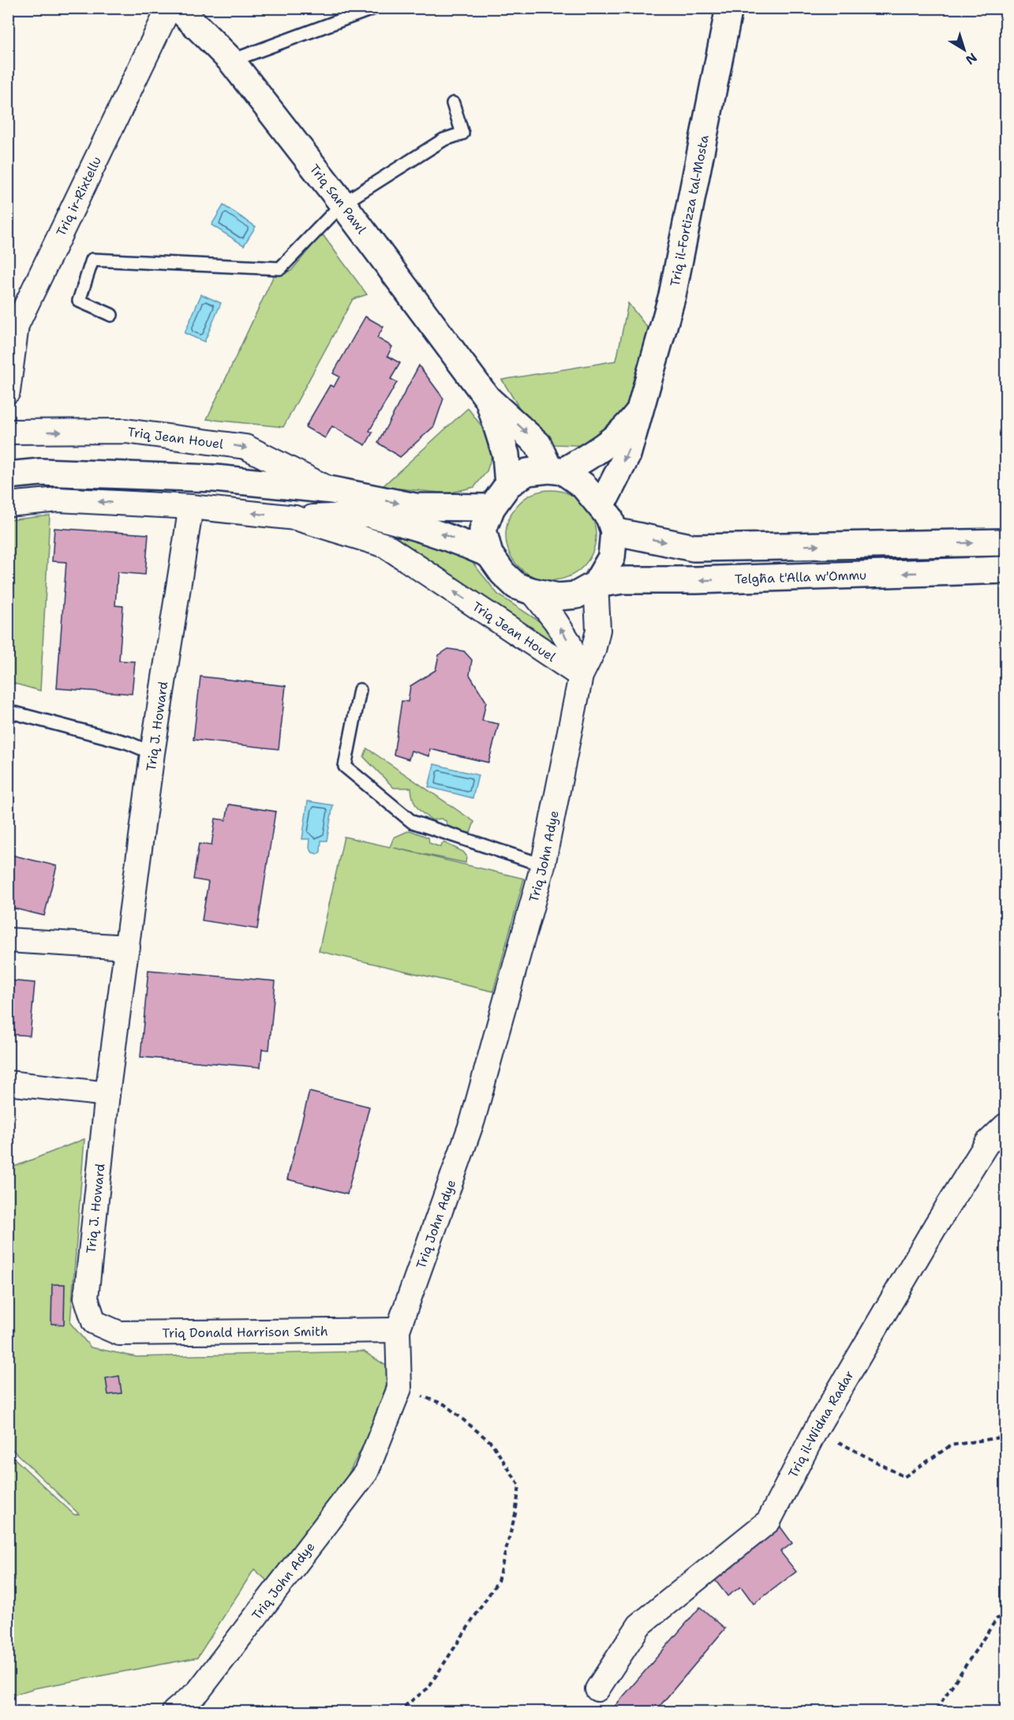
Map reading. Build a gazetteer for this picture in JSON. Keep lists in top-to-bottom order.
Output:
{
  "streets": {
    "main road": [
      "Triq San Pawl",
      "Triq il-Fortizza tal-Mosta",
      "Triq Jean Houel",
      "Telgħa t'Alla w'Ommu"
    ],
    "street": [
      "Triq ir-Rixtellu",
      "Triq J. Howard",
      "Triq John Adye",
      "Triq Donald Harrison Smith",
      "Triq il-Widna Radar"
    ]
  },
  "crossings": [
    ["Triq San Pawl", "Triq il-Fortizza tal-Mosta"],
    ["Triq San Pawl", "Triq Jean Houel"],
    ["Triq San Pawl", "Telgħa t'Alla w'Ommu"],
    ["Triq San Pawl", "Triq John Adye"],
    ["Triq il-Fortizza tal-Mosta", "Triq Jean Houel"],
    ["Triq il-Fortizza tal-Mosta", "Telgħa t'Alla w'Ommu"],
    ["Triq il-Fortizza tal-Mosta", "Triq John Adye"],
    ["Triq Jean Houel", "Telgħa t'Alla w'Ommu"],
    ["Triq Jean Houel", "Triq J. Howard"],
    ["Triq Jean Houel", "Triq John Adye"],
    ["Telgħa t'Alla w'Ommu", "Triq John Adye"],
    ["Triq J. Howard", "Triq Donald Harrison Smith"],
    ["Triq John Adye", "Triq Donald Harrison Smith"]
  ],
  "north": "bottom right"
}
